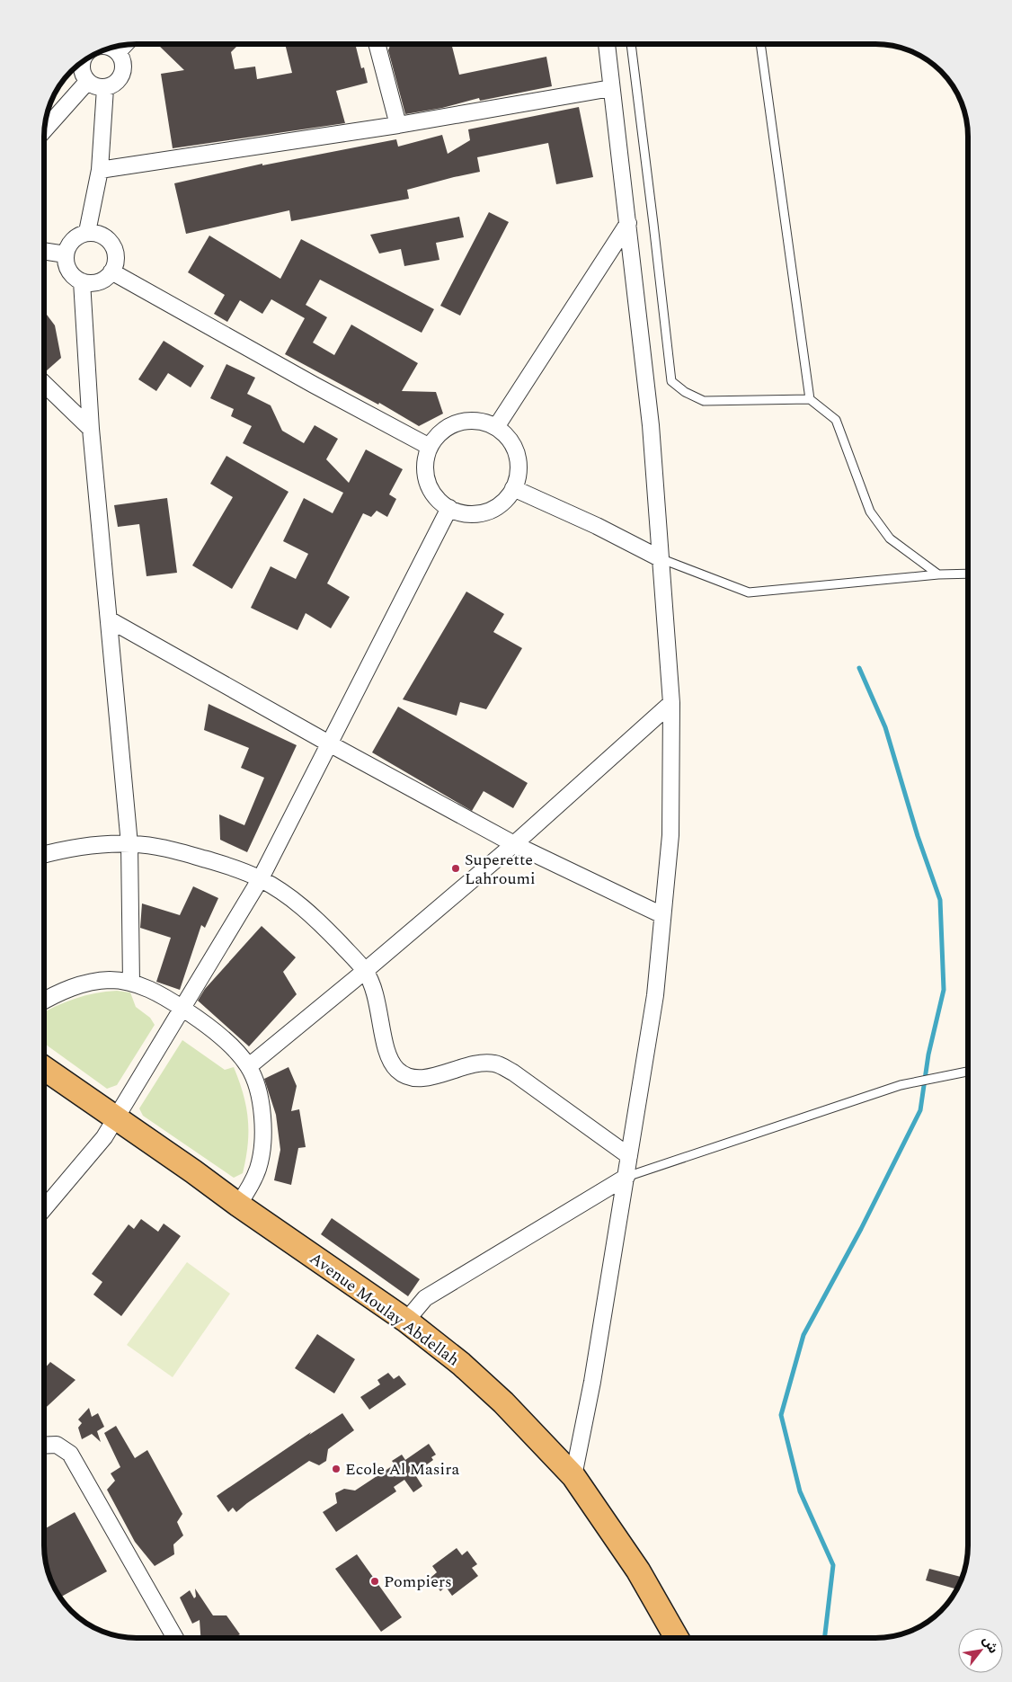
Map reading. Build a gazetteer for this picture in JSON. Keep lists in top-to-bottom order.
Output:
{
  "streets": {
    "main road": ["Avenue Moulay Abdellah"]
  },
  "places": ["Superette Lahroumi", "Ecole Al Masira", "Pompiers"],
  "north": "top right"
}
